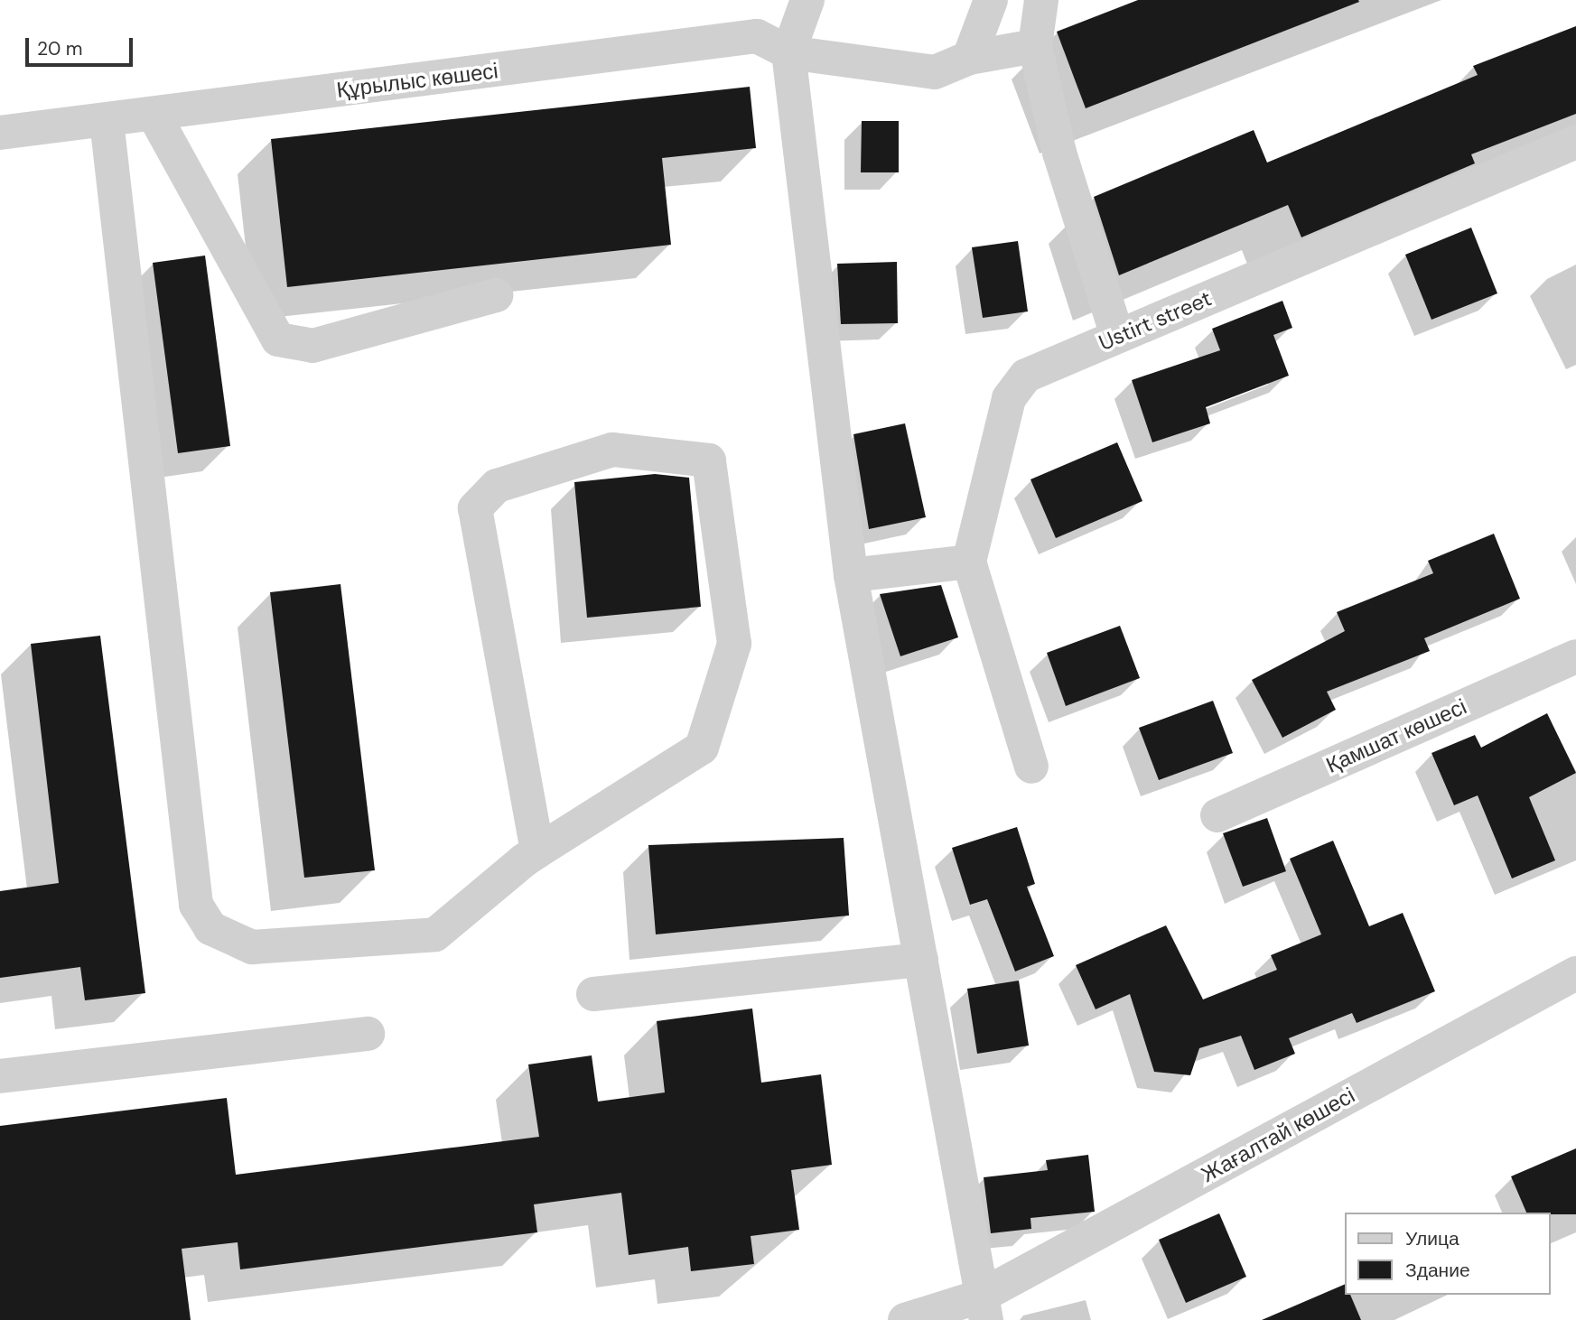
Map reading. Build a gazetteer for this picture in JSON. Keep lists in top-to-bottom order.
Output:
{
  "streets": {
    "street": [
      "Құрылыс көшесі",
      "Ustirt street",
      "Қамшат көшесі",
      "Жағалтай көшесі"
    ]
  },
  "legend": ["Улица", "Здание"],
  "scale_bar": "20 m"
}
